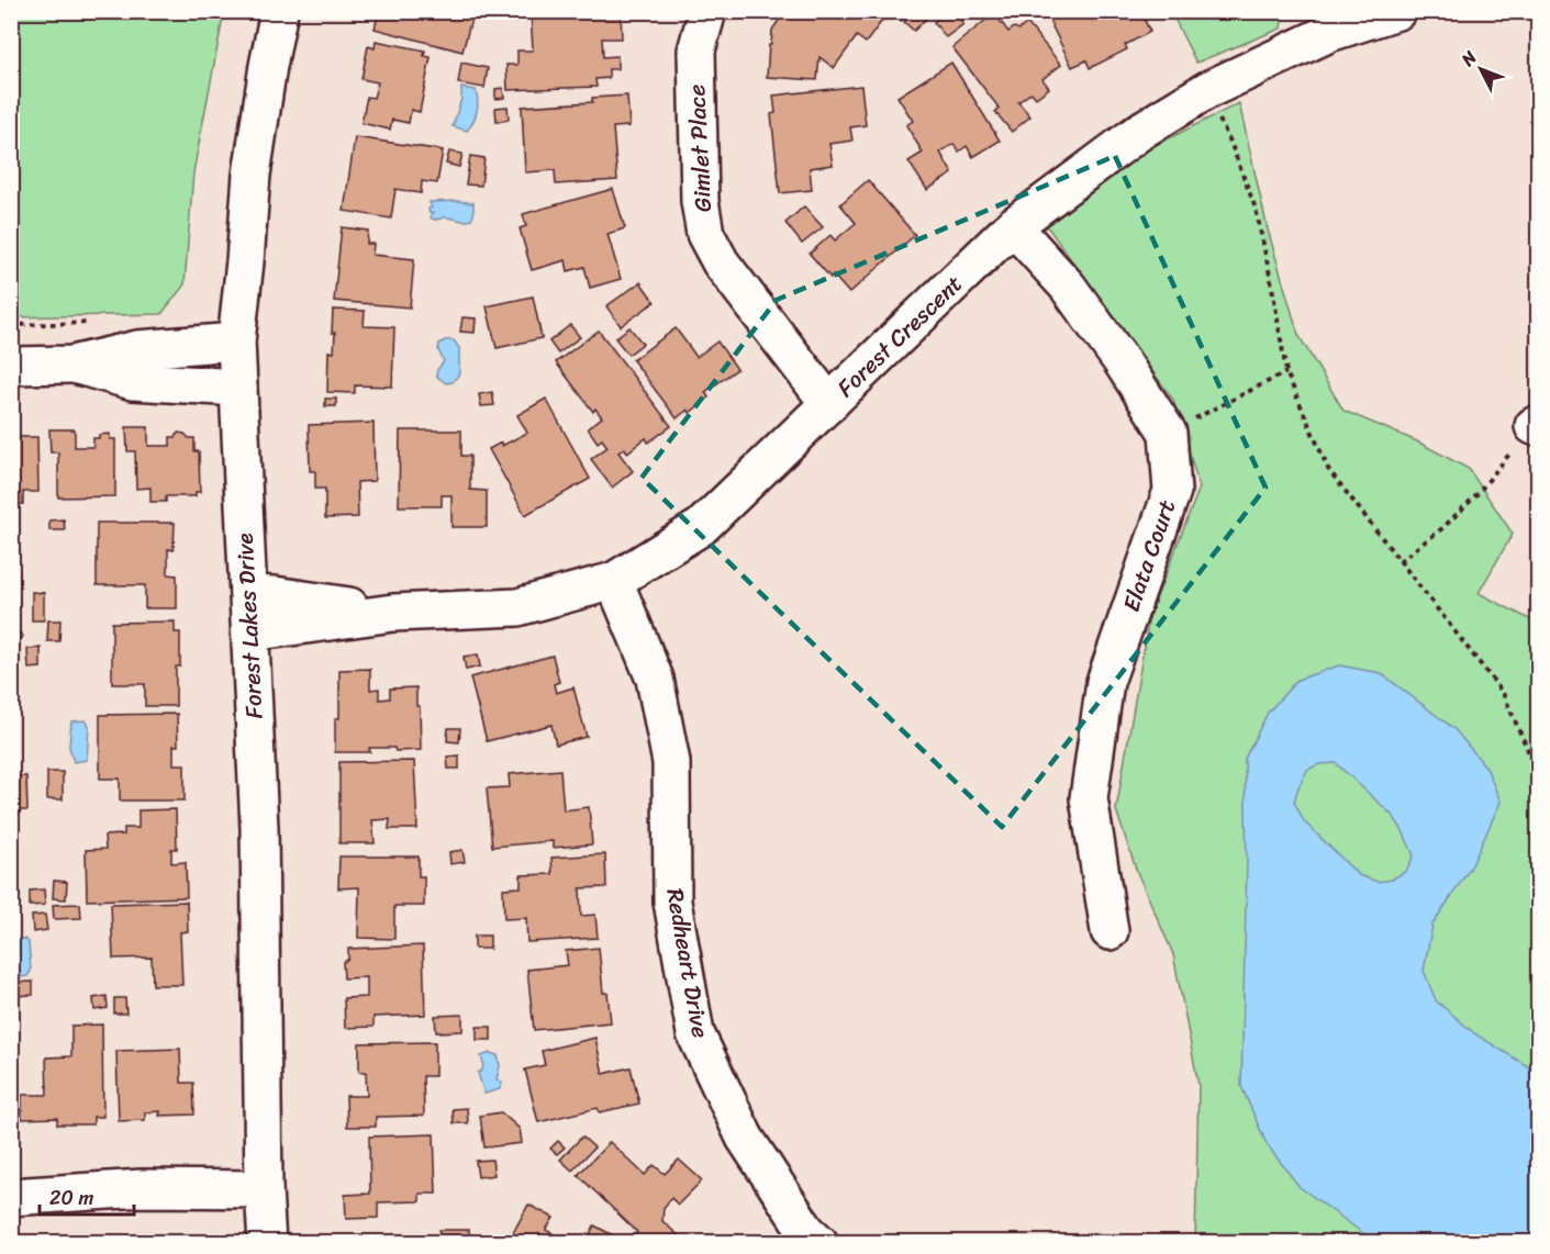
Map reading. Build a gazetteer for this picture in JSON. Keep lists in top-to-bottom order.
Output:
{
  "streets": {
    "street": [
      "Gimlet Place",
      "Forest Crescent",
      "Elata Court",
      "Forest Lakes Drive",
      "Redheart Drive"
    ]
  },
  "crossings": [
    ["Gimlet Place", "Forest Crescent"],
    ["Forest Crescent", "Elata Court"],
    ["Forest Crescent", "Forest Lakes Drive"],
    ["Forest Crescent", "Redheart Drive"]
  ],
  "scale_bar": "20 m",
  "north": "top left"
}
